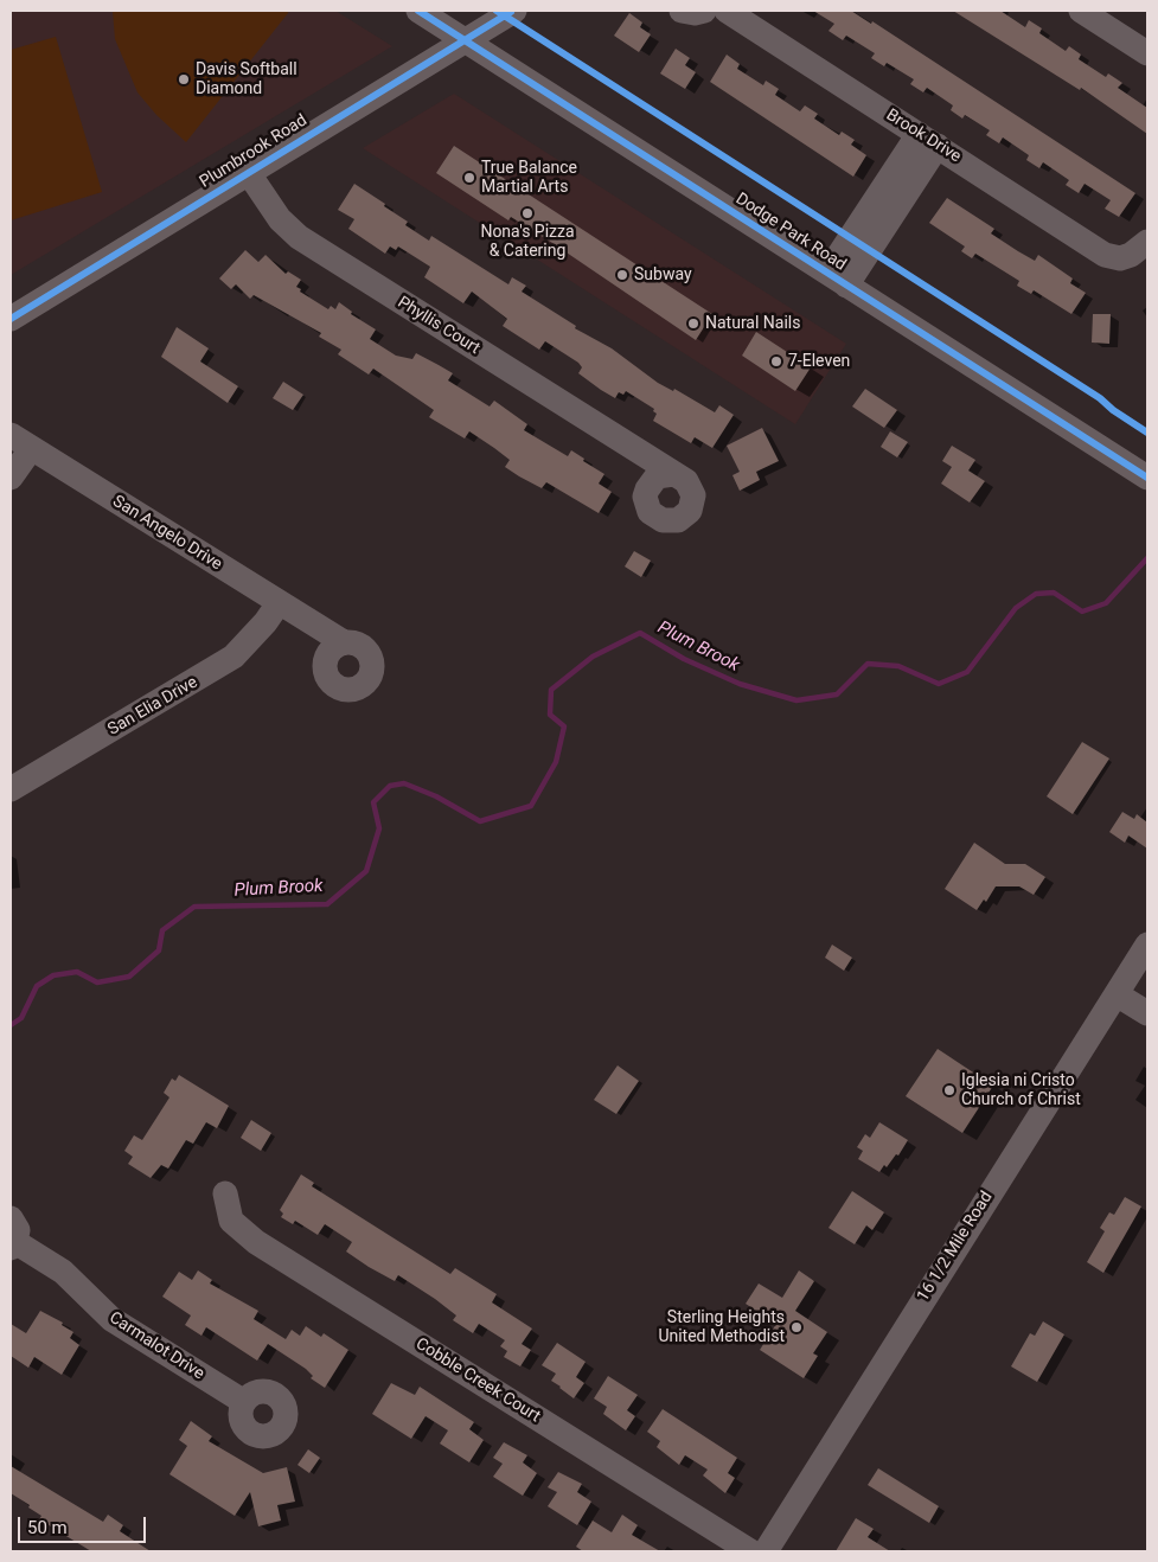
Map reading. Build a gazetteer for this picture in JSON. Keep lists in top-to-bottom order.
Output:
{
  "streets": {
    "street": [
      "Brook Drive",
      "Plumbrook Road",
      "Dodge Park Road",
      "Phyllis Court",
      "San Angelo Drive",
      "San Elia Drive",
      "16 1/2 Mile Road",
      "Carmalot Drive",
      "Cobble Creek Court"
    ]
  },
  "crossings": [
    ["Plumbrook Road", "Dodge Park Road"],
    ["Plumbrook Road", "Phyllis Court"],
    ["San Angelo Drive", "San Elia Drive"]
  ],
  "water": ["Plum Brook"],
  "places": [
    "Davis Softball Diamond",
    "True Balance Martial Arts",
    "Nona's Pizza & Catering",
    "Subway",
    "Natural Nails",
    "7-Eleven",
    "Iglesia ni Cristo Church of Christ",
    "Sterling Heights United Methodist"
  ],
  "scale_bar": "50 m"
}
